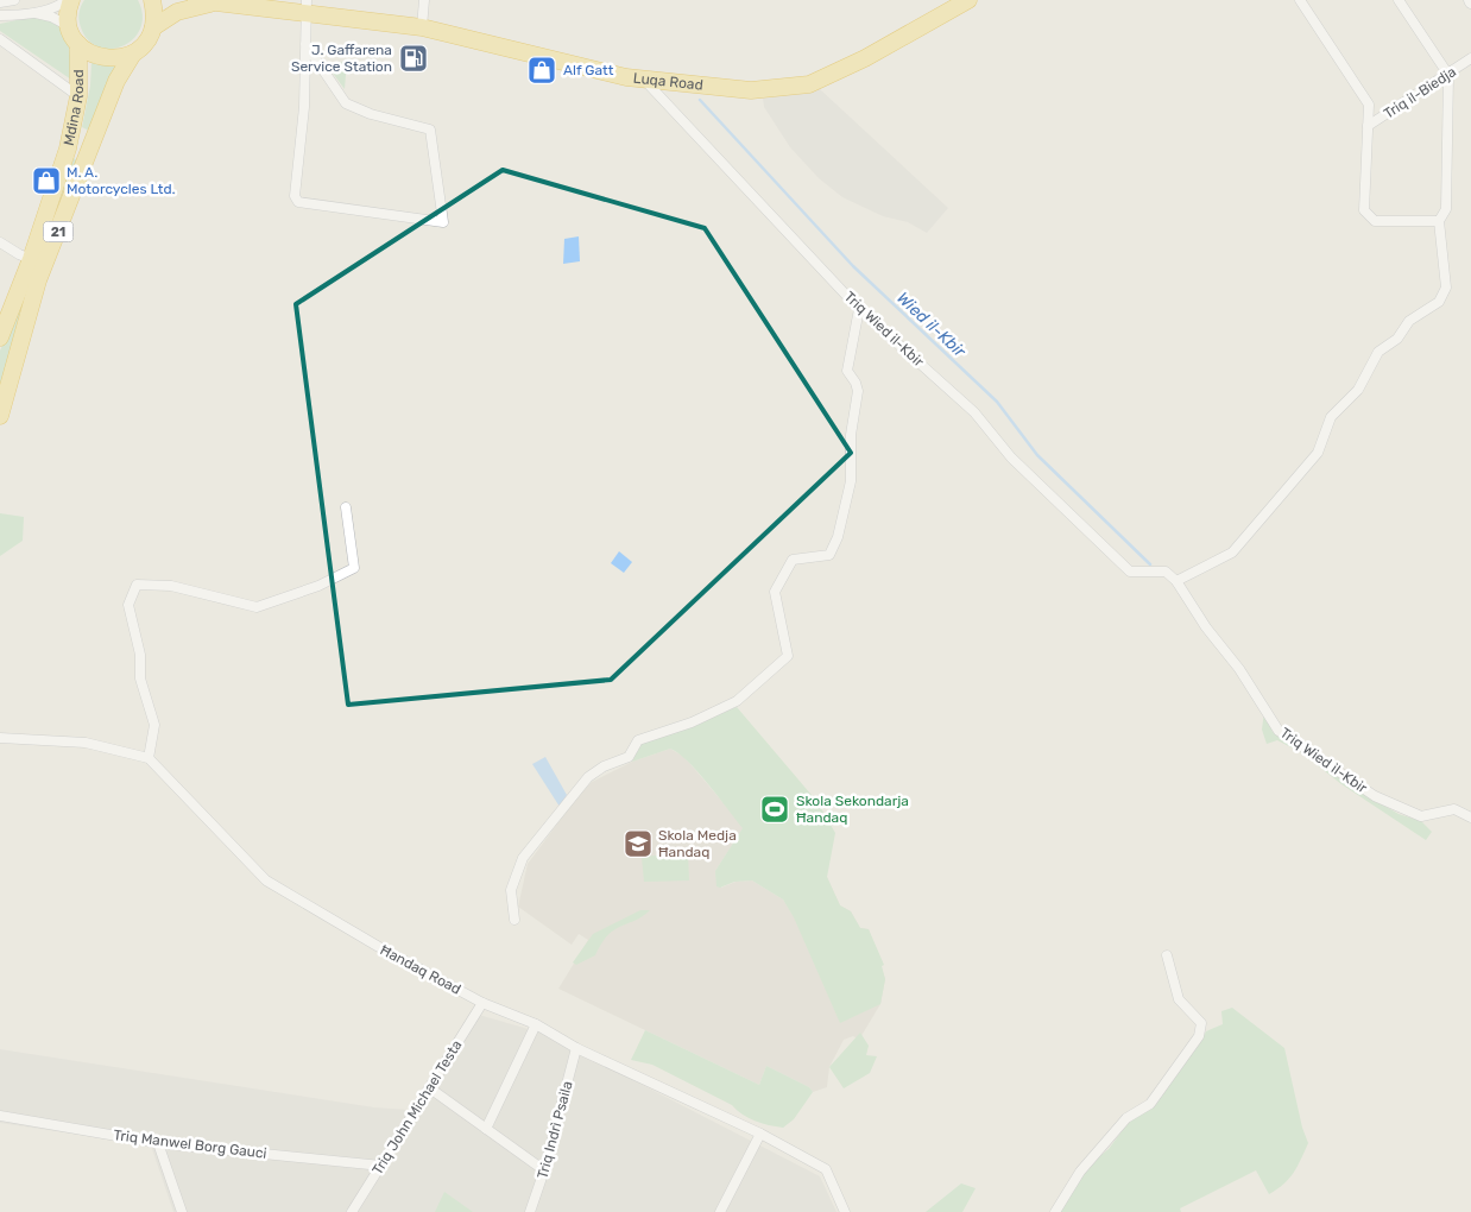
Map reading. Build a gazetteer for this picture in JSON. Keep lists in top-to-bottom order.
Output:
{
  "streets": {
    "highway": ["Luqa Road", "Mdina Road", "21"],
    "street": [
      "Triq il-Biedja",
      "Triq Wied il-Kbir",
      "Ħandaq Road",
      "Triq John Michael Testa",
      "Triq Indrì Psaila",
      "Triq Manwel Borg Gauci"
    ]
  },
  "crossings": [
    ["Luqa Road", "21"],
    ["Luqa Road", "Triq Wied il-Kbir"],
    ["Ħandaq Road", "Triq John Michael Testa"],
    ["Ħandaq Road", "Triq Indrì Psaila"],
    ["Triq John Michael Testa", "Triq Manwel Borg Gauci"]
  ],
  "water": ["Wied il-Kbir"],
  "places": {
    "fuel station": ["J. Gaffarena Service Station"],
    "shop": ["Alf Gatt", "M. A. Motorcycles Ltd."],
    "sports": ["Skola Sekondarja Ħandaq"],
    "school or university": ["Skola Medja Ħandaq"]
  }
}
